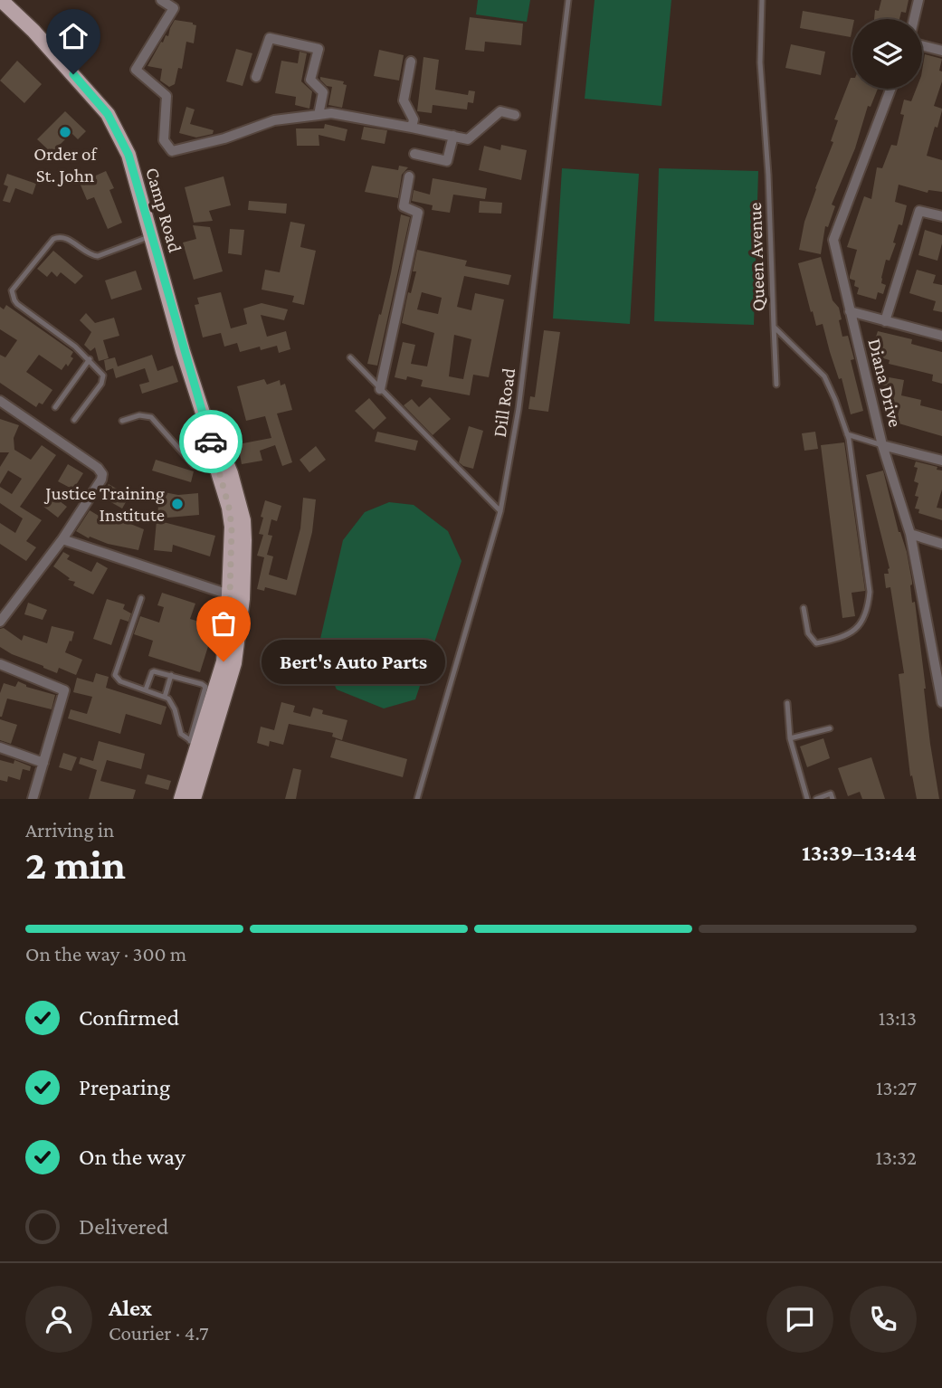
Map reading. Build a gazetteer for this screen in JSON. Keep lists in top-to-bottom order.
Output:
{
  "streets": {
    "main road": ["Camp Road"],
    "street": ["Diana Drive"],
    "lane": ["Queen Avenue", "Dill Road"]
  },
  "places": ["Order of St. John", "Justice Training Institute", "Bert's Auto Parts"],
  "page": {
    "bubble": "Bert's Auto Parts",
    "heading": ["2 min", "Arriving in", "13:39–13:44"],
    "panel": ["Alex", "Courier · 4.7"],
    "bar": "On the way · 300 m",
    "list": [
      ["Confirmed", "13:13"],
      ["Preparing", "13:27"],
      ["On the way", "13:32"],
      "Delivered"
    ]
  }
}
